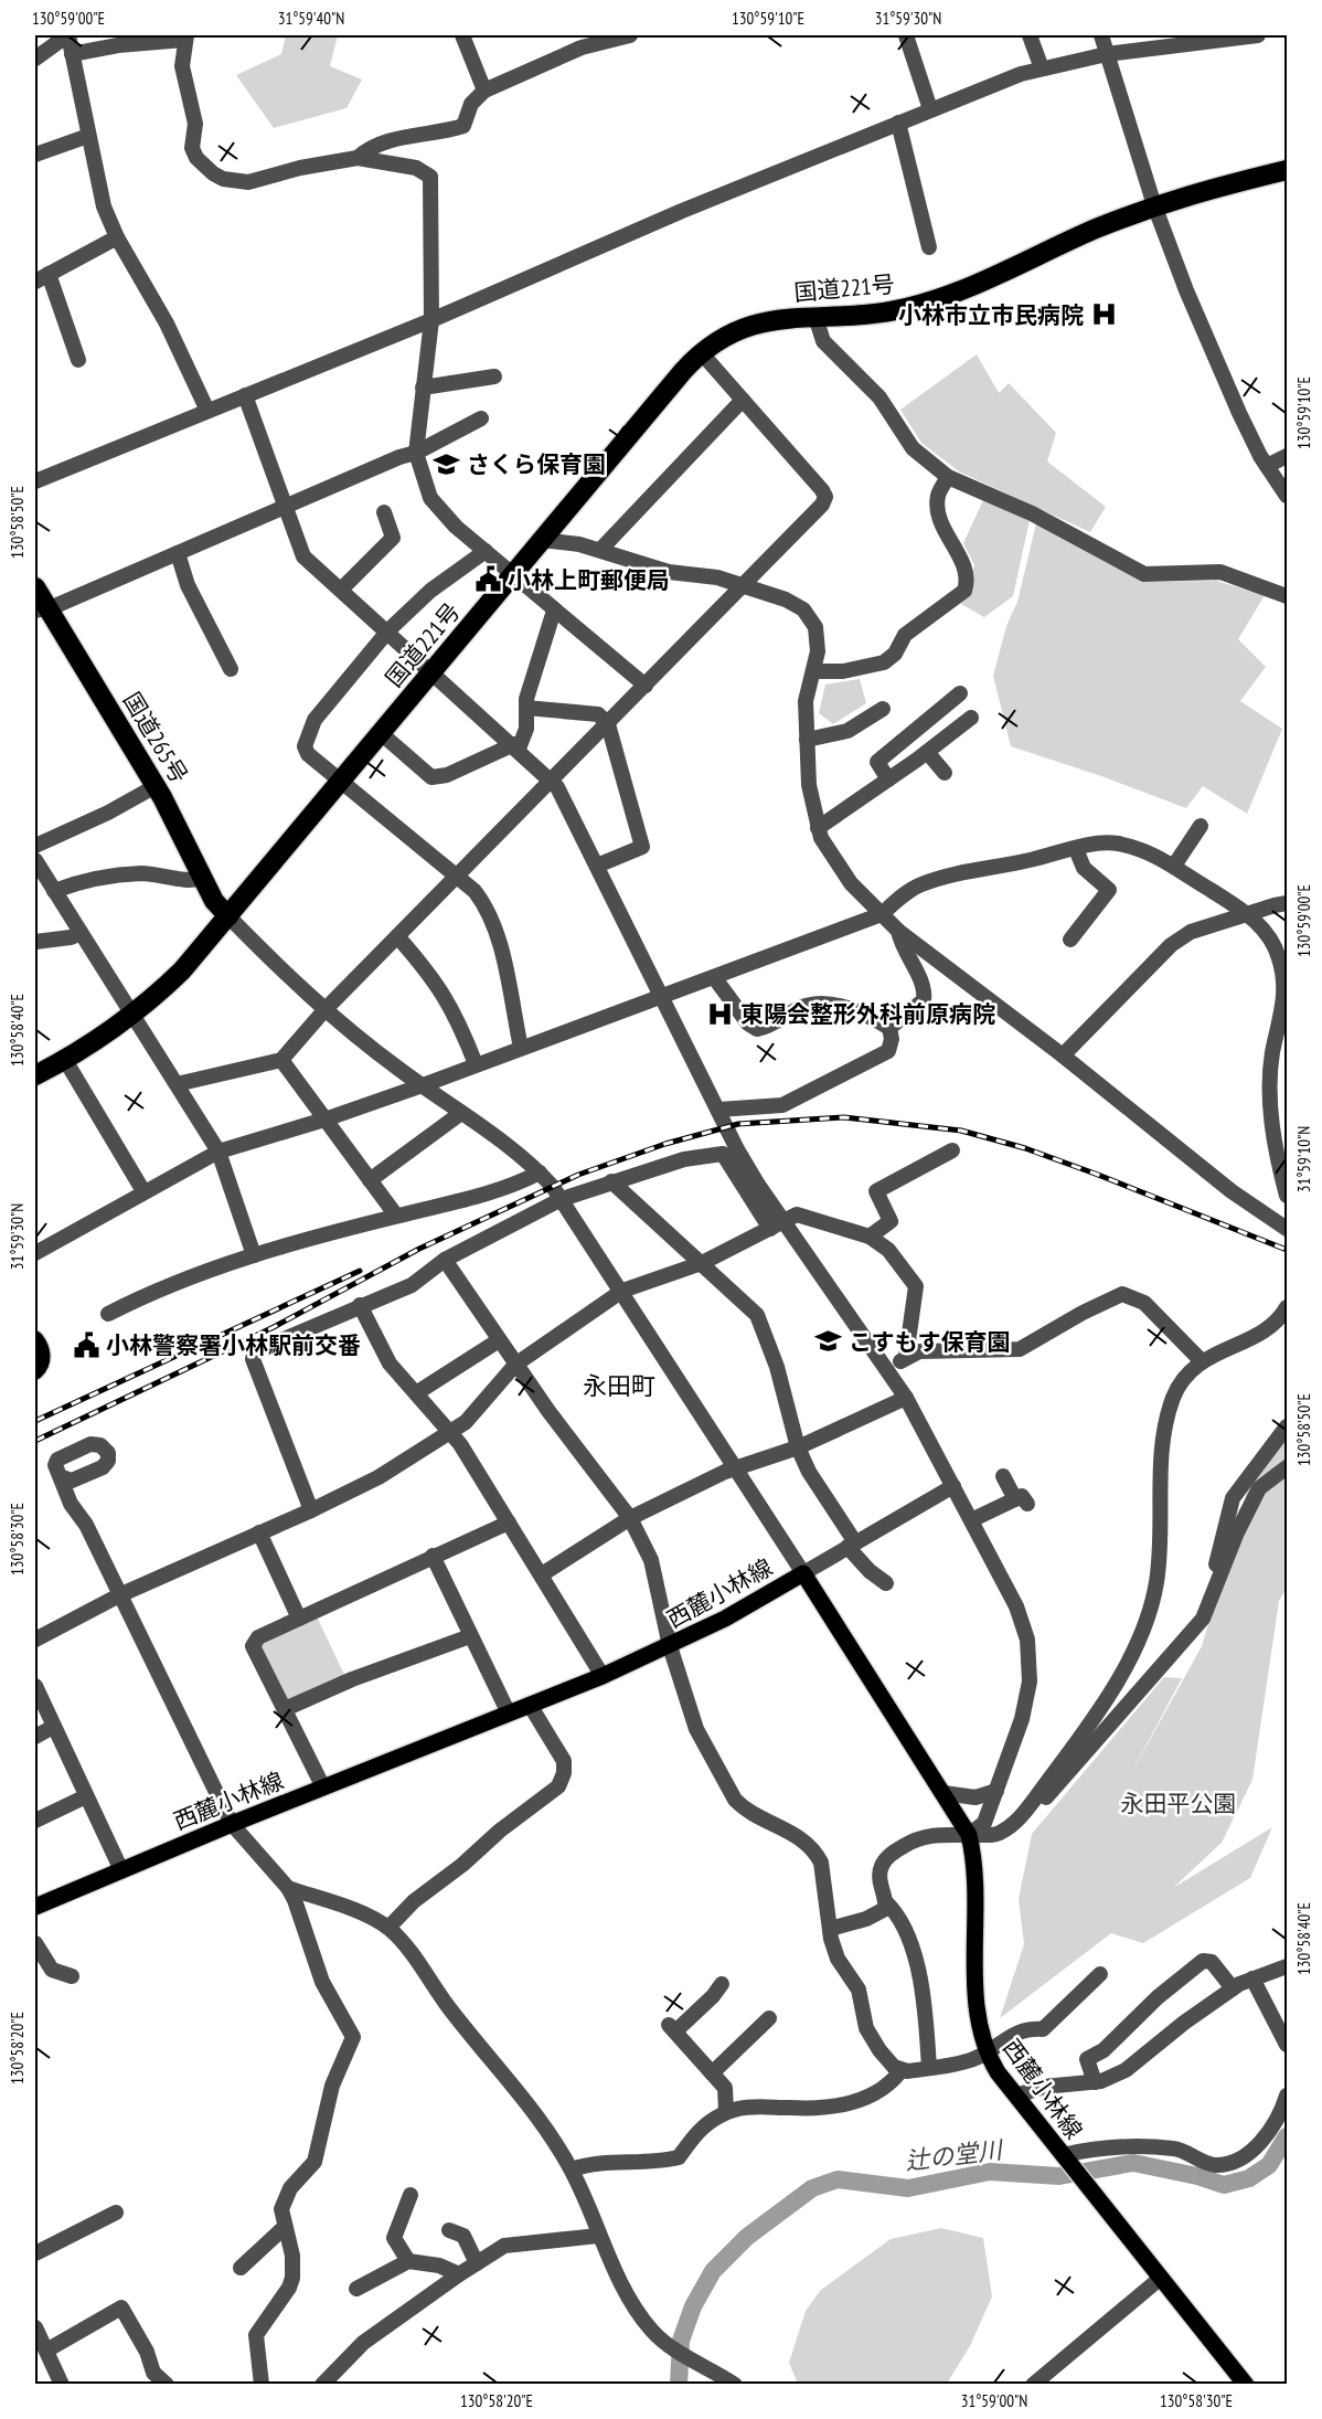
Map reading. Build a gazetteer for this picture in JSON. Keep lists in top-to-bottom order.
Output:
{
  "streets": {
    "highway": ["国道221号", "国道265号"],
    "main road": ["西麓小林線"]
  },
  "crossings": [
    ["国道221号", "国道265号"]
  ],
  "districts": ["永田町"],
  "water": ["辻の堂川"],
  "parks": ["永田平公園"],
  "places": {
    "hospital": ["小林市立市民病院", "東陽会整形外科前原病院"],
    "school or university": ["さくら保育園", "こすもす保育園"],
    "public building": ["小林上町郵便局", "小林警察署小林駅前交番"]
  },
  "coordinates": [
    "130°59'00\"E",
    "31°59'40\"N",
    "130°59'10\"E",
    "31°59'30\"N",
    "130°58'50\"E",
    "130°58'40\"E",
    "31°59'10\"N",
    "130°58'30\"E",
    "130°58'20\"E",
    "31°59'00\"N"
  ]
}
